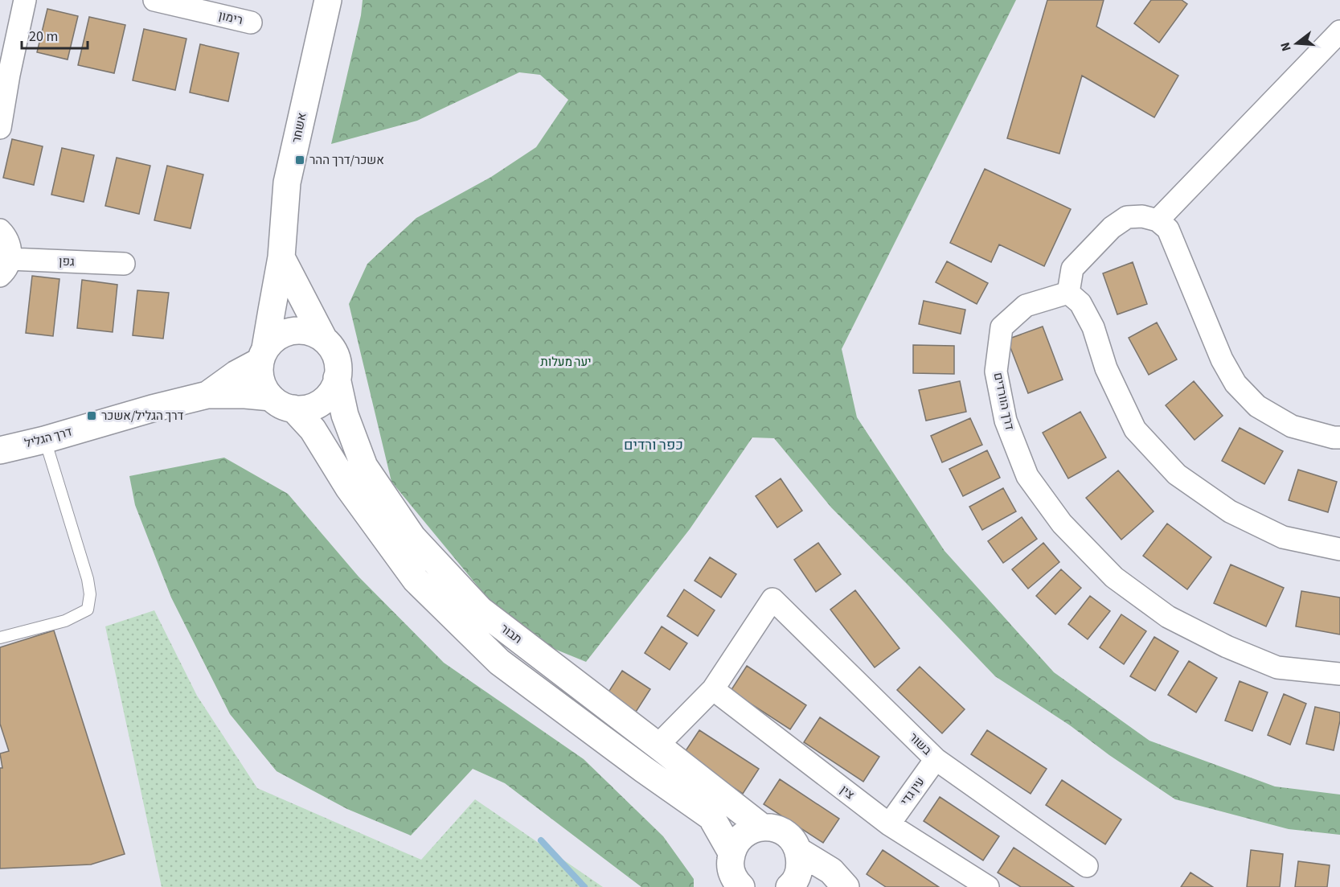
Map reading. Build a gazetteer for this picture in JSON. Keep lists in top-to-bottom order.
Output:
{
  "streets": {
    "street": [
      "רימון",
      "אשחר",
      "גפן",
      "דרך הוורדים",
      "דרך הגליל",
      "תבור",
      "בשור",
      "עין גדי",
      "צין"
    ]
  },
  "crossings": [
    ["אשחר", "דרך הגליל"],
    ["אשחר", "תבור"],
    ["דרך הגליל", "תבור"],
    ["בשור", "עין גדי"],
    ["בשור", "צין"],
    ["עין גדי", "צין"]
  ],
  "districts": ["כפר ורדים"],
  "parks": ["יער מעלות"],
  "places": {
    "transit": ["אשכר/דרך ההר", "דרך הגליל/אשכר"]
  },
  "scale_bar": "20 m",
  "north": "left"
}
